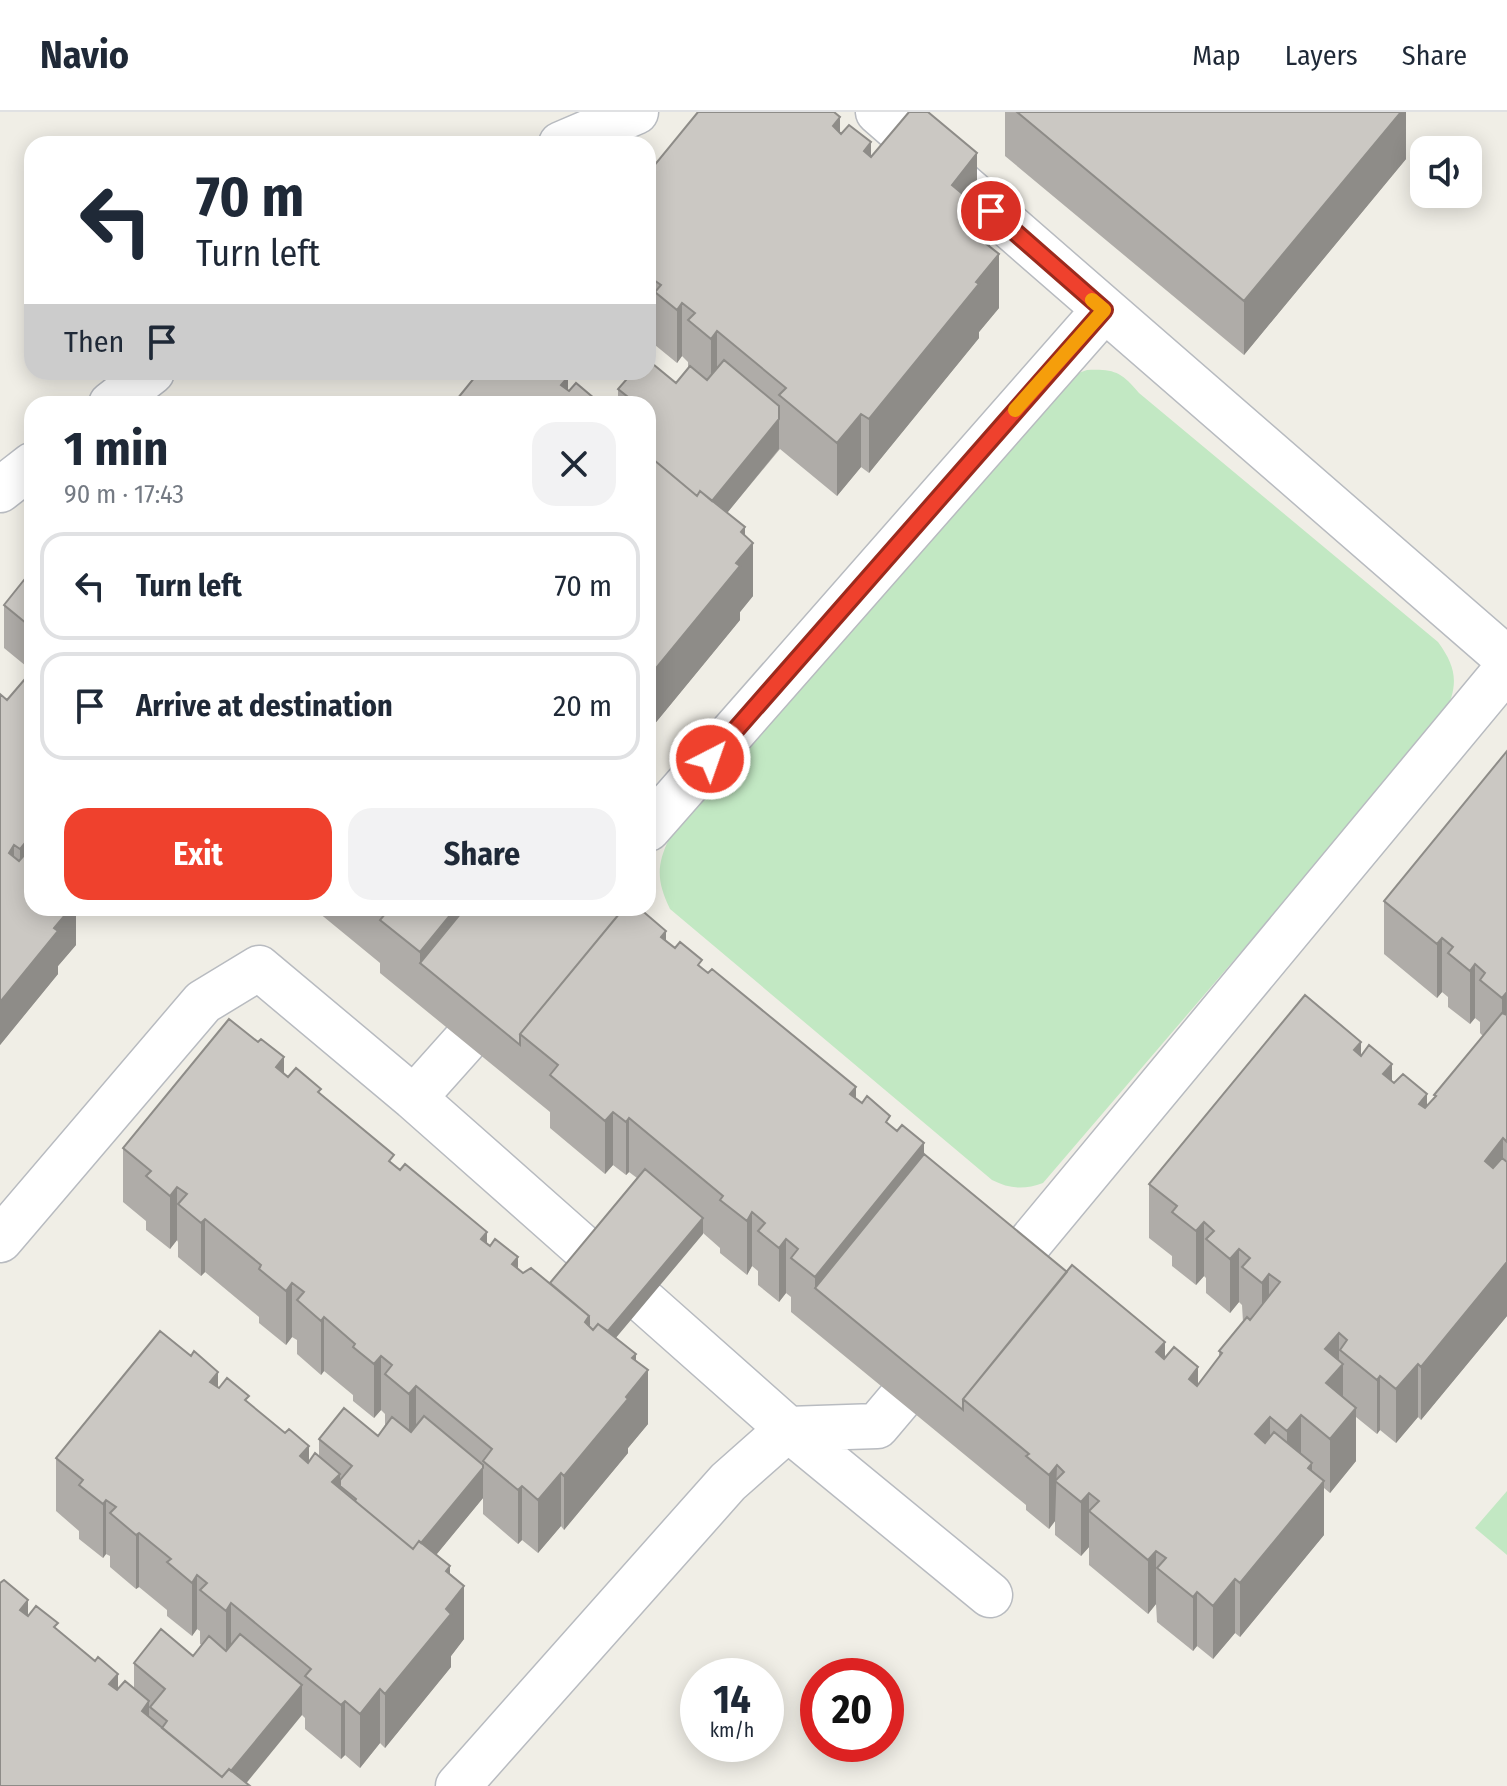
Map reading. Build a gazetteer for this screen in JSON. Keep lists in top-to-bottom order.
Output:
{
  "page": {
    "header": "Navio",
    "nav": ["Map", "Layers", "Share"],
    "turn": ["70 m", "Turn left"],
    "then": "Then",
    "heading": ["1 min", "90 m · 17:43"],
    "list": [
      {
        "name": "Turn left",
        "value": "70 m"
      },
      {
        "name": "Arrive at destination",
        "value": "20 m"
      }
    ],
    "buttons": ["Exit", "Share"],
    "speed": "14 km/h",
    "limit": "20"
  }
}
